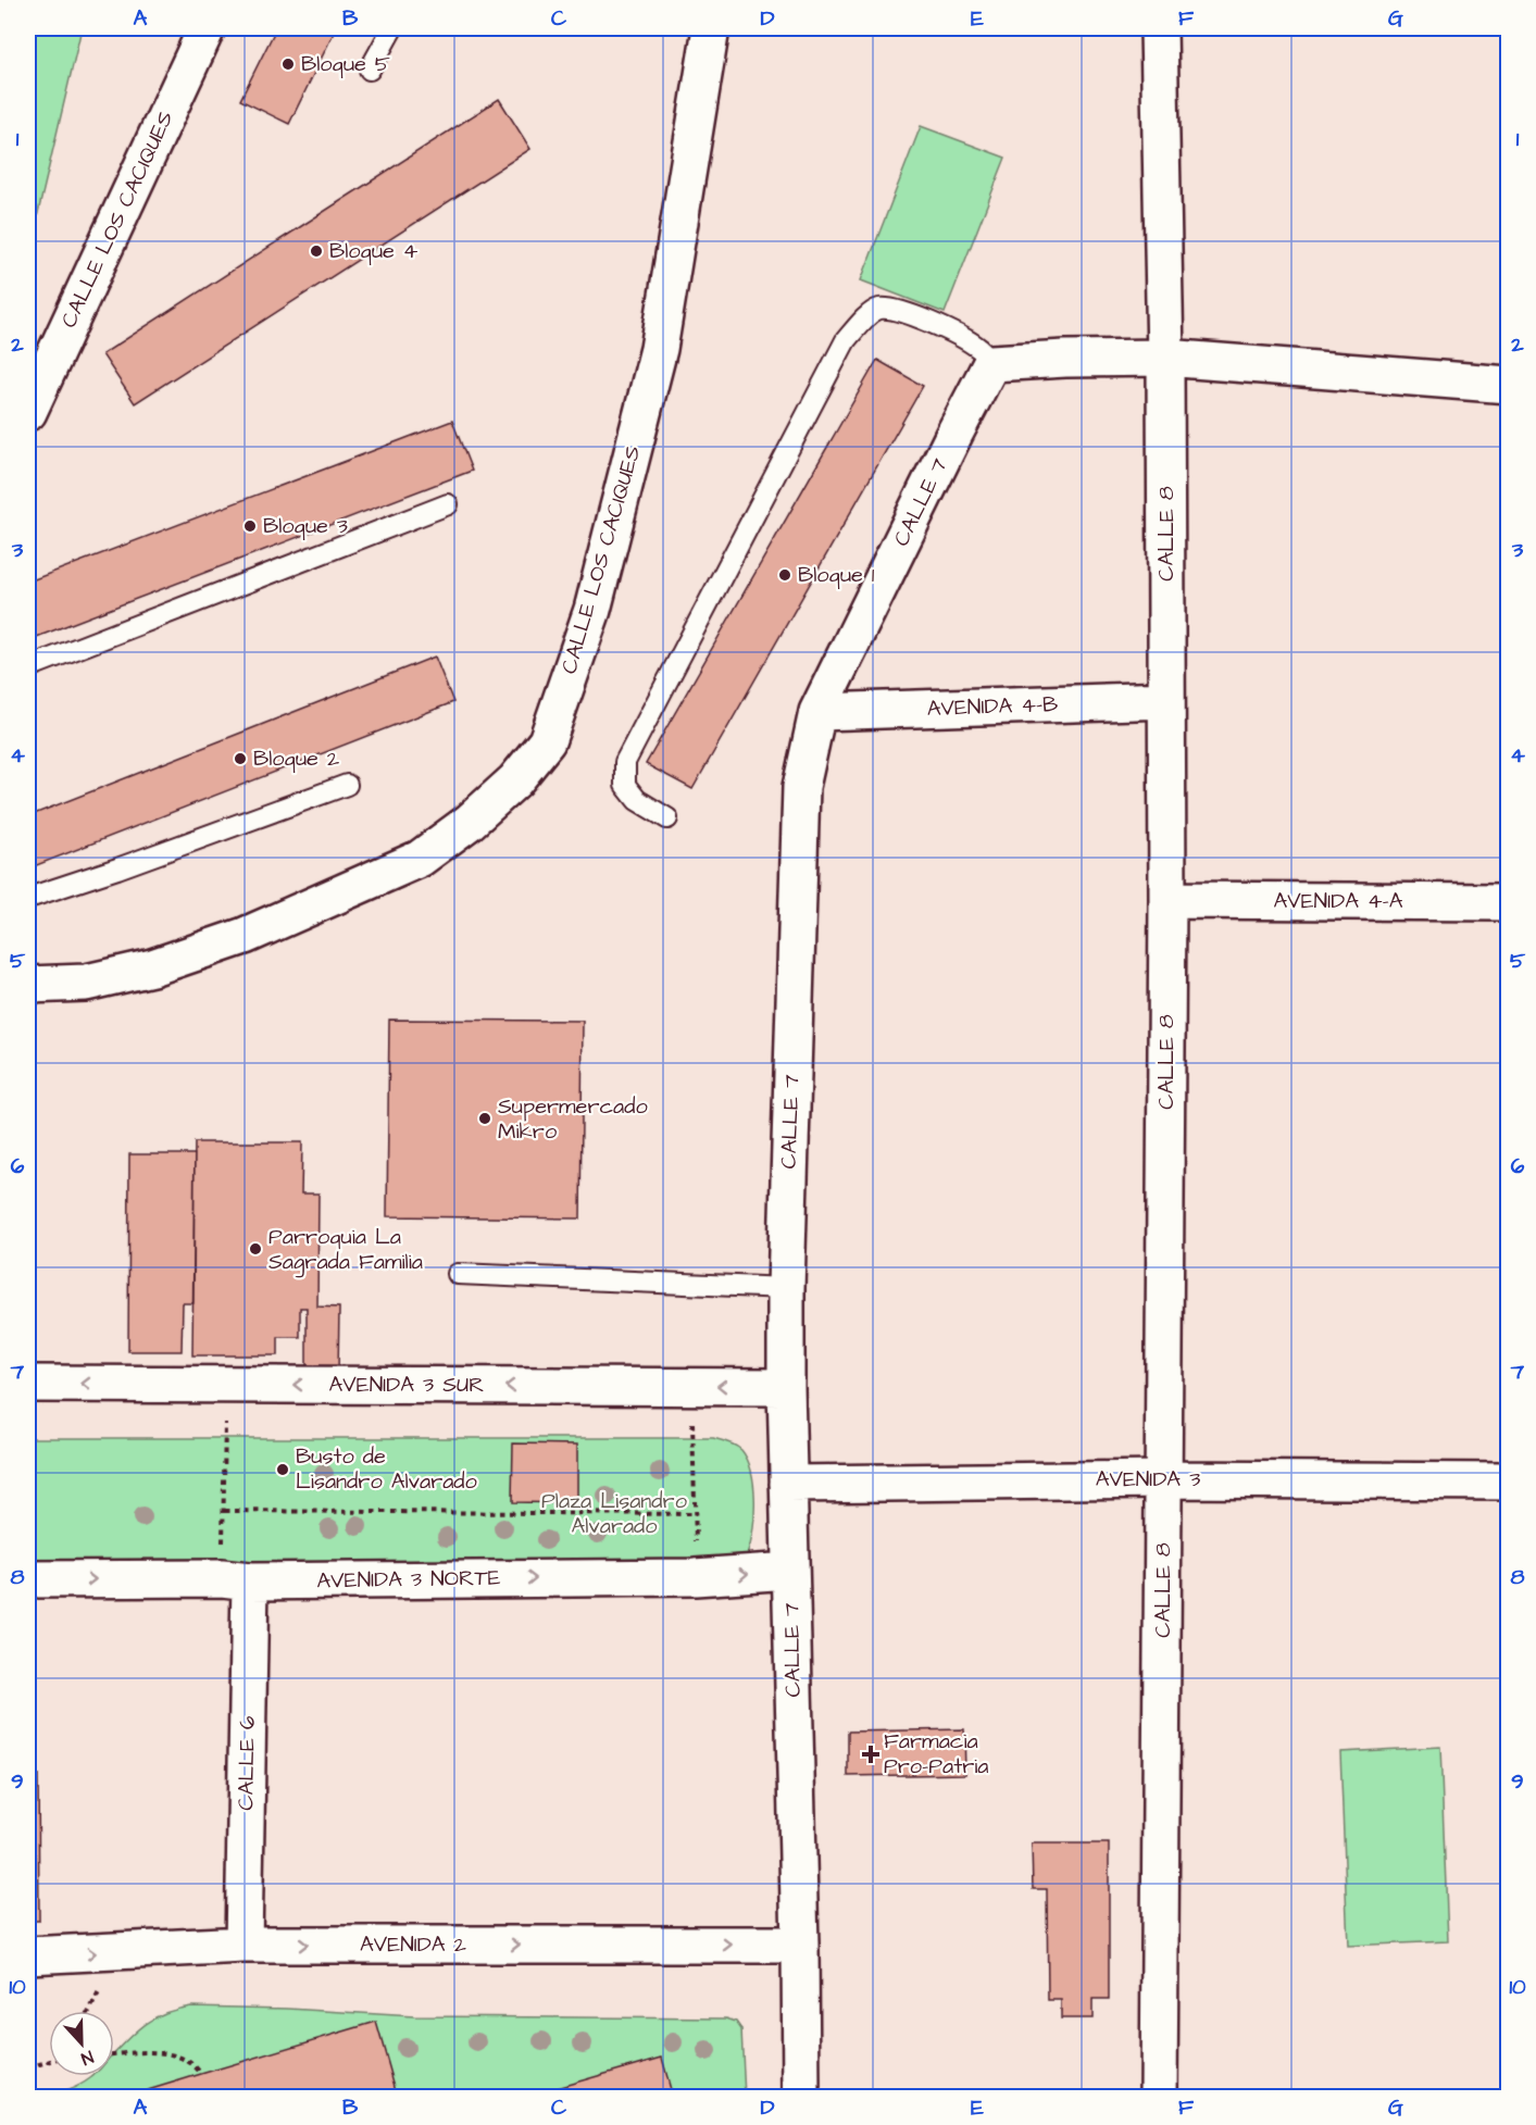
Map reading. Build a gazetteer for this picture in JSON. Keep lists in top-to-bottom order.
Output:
{
  "streets": {
    "street": [
      "CALLE LOS CACIQUES",
      "CALLE 7",
      "CALLE 8",
      "AVENIDA 4-B",
      "AVENIDA 4-A",
      "AVENIDA 3 SUR",
      "AVENIDA 3",
      "AVENIDA 3 NORTE",
      "CALLE 6",
      "AVENIDA 2"
    ]
  },
  "crossings": [
    ["CALLE 7", "AVENIDA 4-B"],
    ["CALLE 7", "AVENIDA 3 SUR"],
    ["CALLE 7", "AVENIDA 3"],
    ["CALLE 7", "AVENIDA 3 NORTE"],
    ["CALLE 7", "AVENIDA 2"],
    ["CALLE 8", "AVENIDA 4-B"],
    ["CALLE 8", "AVENIDA 4-A"],
    ["CALLE 8", "AVENIDA 3"],
    ["AVENIDA 3 NORTE", "CALLE 6"],
    ["CALLE 6", "AVENIDA 2"]
  ],
  "one_way": ["AVENIDA 3 SUR", "AVENIDA 3 NORTE", "AVENIDA 2"],
  "parks": ["Plaza Lisandro Alvarado"],
  "places": {
    "other": [
      "Bloque 5",
      "Bloque 4",
      "Bloque 3",
      "Bloque 1",
      "Bloque 2",
      "Supermercado Mikro",
      "Parroquia La Sagrada Familia",
      "Busto de Lisandro Alvarado"
    ],
    "health": ["Farmacia Pro-Patria"]
  },
  "north": "bottom",
  "grid": {
    "columns": [
      "A",
      "B",
      "C",
      "D",
      "E",
      "F",
      "G"
    ],
    "rows": [
      "1",
      "2",
      "3",
      "4",
      "5",
      "6",
      "7",
      "8",
      "9",
      "10"
    ]
  }
}
